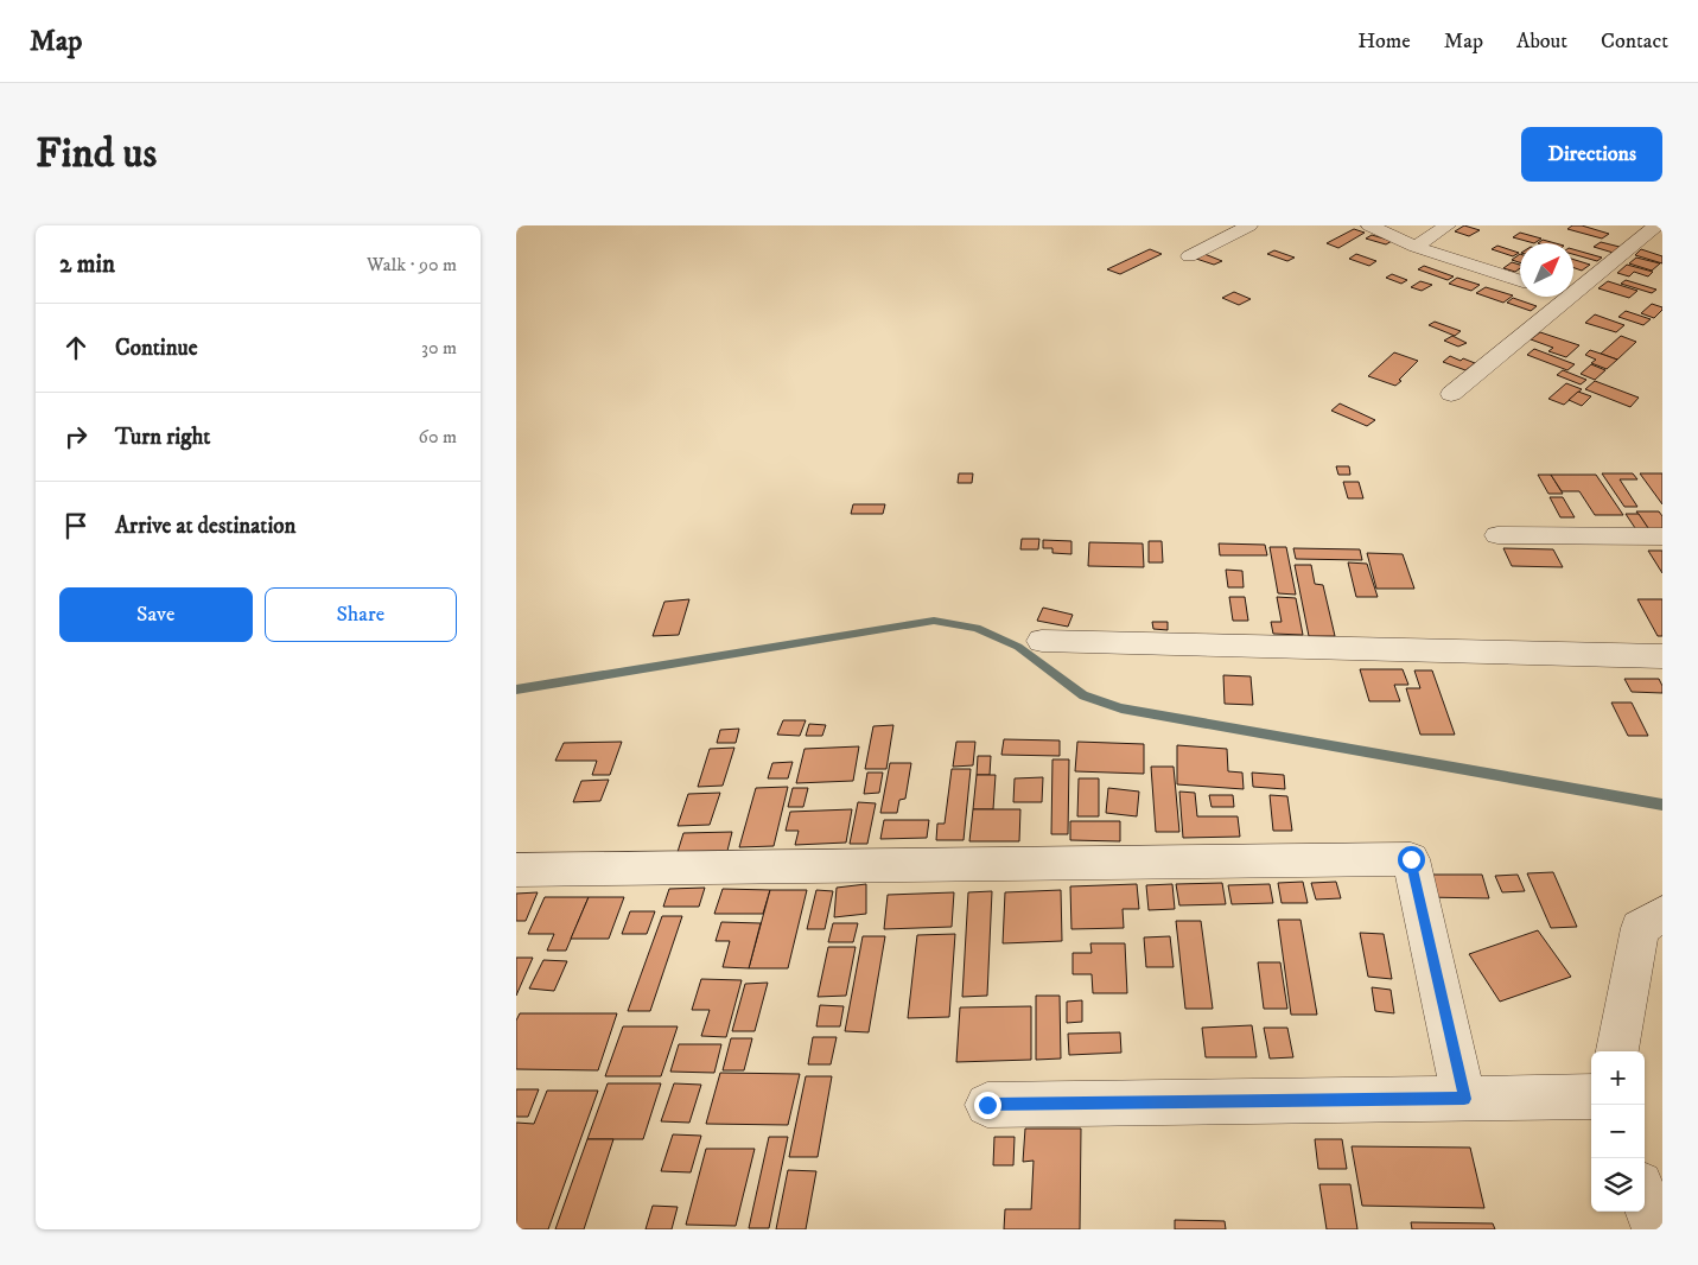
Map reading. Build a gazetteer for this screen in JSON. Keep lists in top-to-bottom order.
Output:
{
  "north": "top right",
  "page": {
    "header": "Map",
    "nav": [
      "Home",
      "Map",
      "About",
      "Contact"
    ],
    "buttons": [
      "Directions",
      ["Save", "Share"]
    ],
    "title": "Find us",
    "heading": ["2 min", "Walk · 90 m"],
    "list": [
      ["Continue", "30 m"],
      ["Turn right", "60 m"],
      "Arrive at destination"
    ],
    "map_buttons": ["+", "−"]
  }
}
